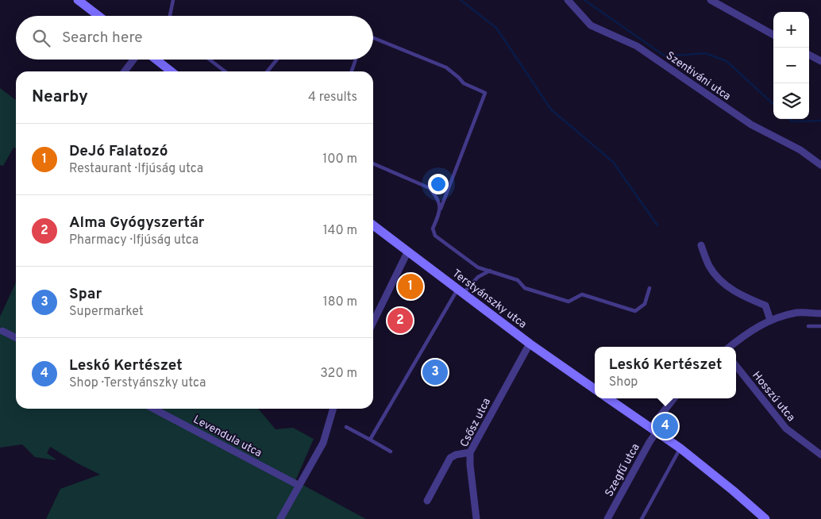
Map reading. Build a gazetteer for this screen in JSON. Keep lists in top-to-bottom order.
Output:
{
  "streets": {
    "main road": ["Terstyánszky utca"],
    "street": [
      "Szentiváni utca",
      "Hosszú utca",
      "Csősz utca",
      "Levendula utca",
      "Szegfű utca"
    ]
  },
  "crossings": [
    ["Terstyánszky utca", "Csősz utca"]
  ],
  "page": {
    "map_buttons": ["+", "−"],
    "search": "Search here",
    "heading": ["Nearby", "4 results"],
    "list": [
      {
        "mark": "1",
        "name": "DeJó Falatozó",
        "note": "Restaurant · Ifjúság utca",
        "value": "100 m"
      },
      {
        "mark": "2",
        "name": "Alma Gyógyszertár",
        "note": "Pharmacy · Ifjúság utca",
        "value": "140 m"
      },
      {
        "mark": "3",
        "name": "Spar",
        "note": "Supermarket",
        "value": "180 m"
      },
      {
        "mark": "4",
        "name": "Leskó Kertészet",
        "note": "Shop · Terstyánszky utca",
        "value": "320 m"
      }
    ],
    "pins": [
      "1",
      "2",
      "3",
      "4"
    ],
    "popup": ["Leskó Kertészet", "Shop"]
  }
}
